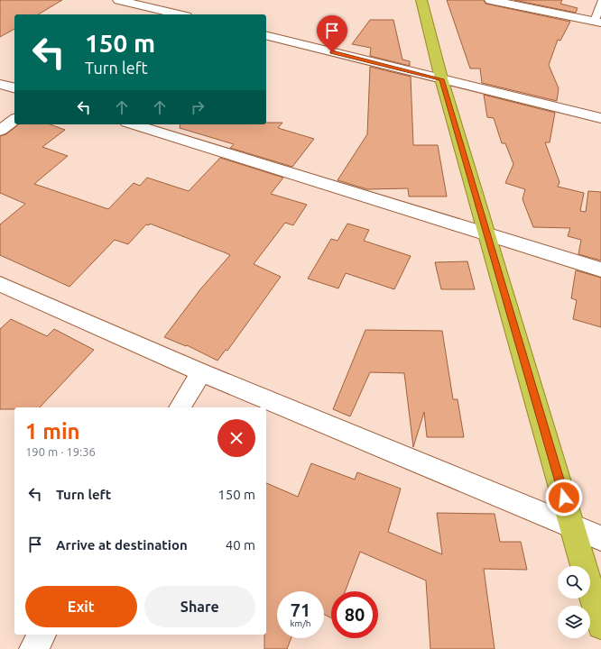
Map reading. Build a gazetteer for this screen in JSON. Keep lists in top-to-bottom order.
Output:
{
  "page": {
    "turn": ["150 m", "Turn left"],
    "heading": ["1 min", "190 m · 19:36"],
    "list": [
      {
        "name": "Turn left",
        "value": "150 m"
      },
      {
        "name": "Arrive at destination",
        "value": "40 m"
      }
    ],
    "buttons": ["Exit", "Share"],
    "speed": "71 km/h",
    "limit": "80"
  }
}
